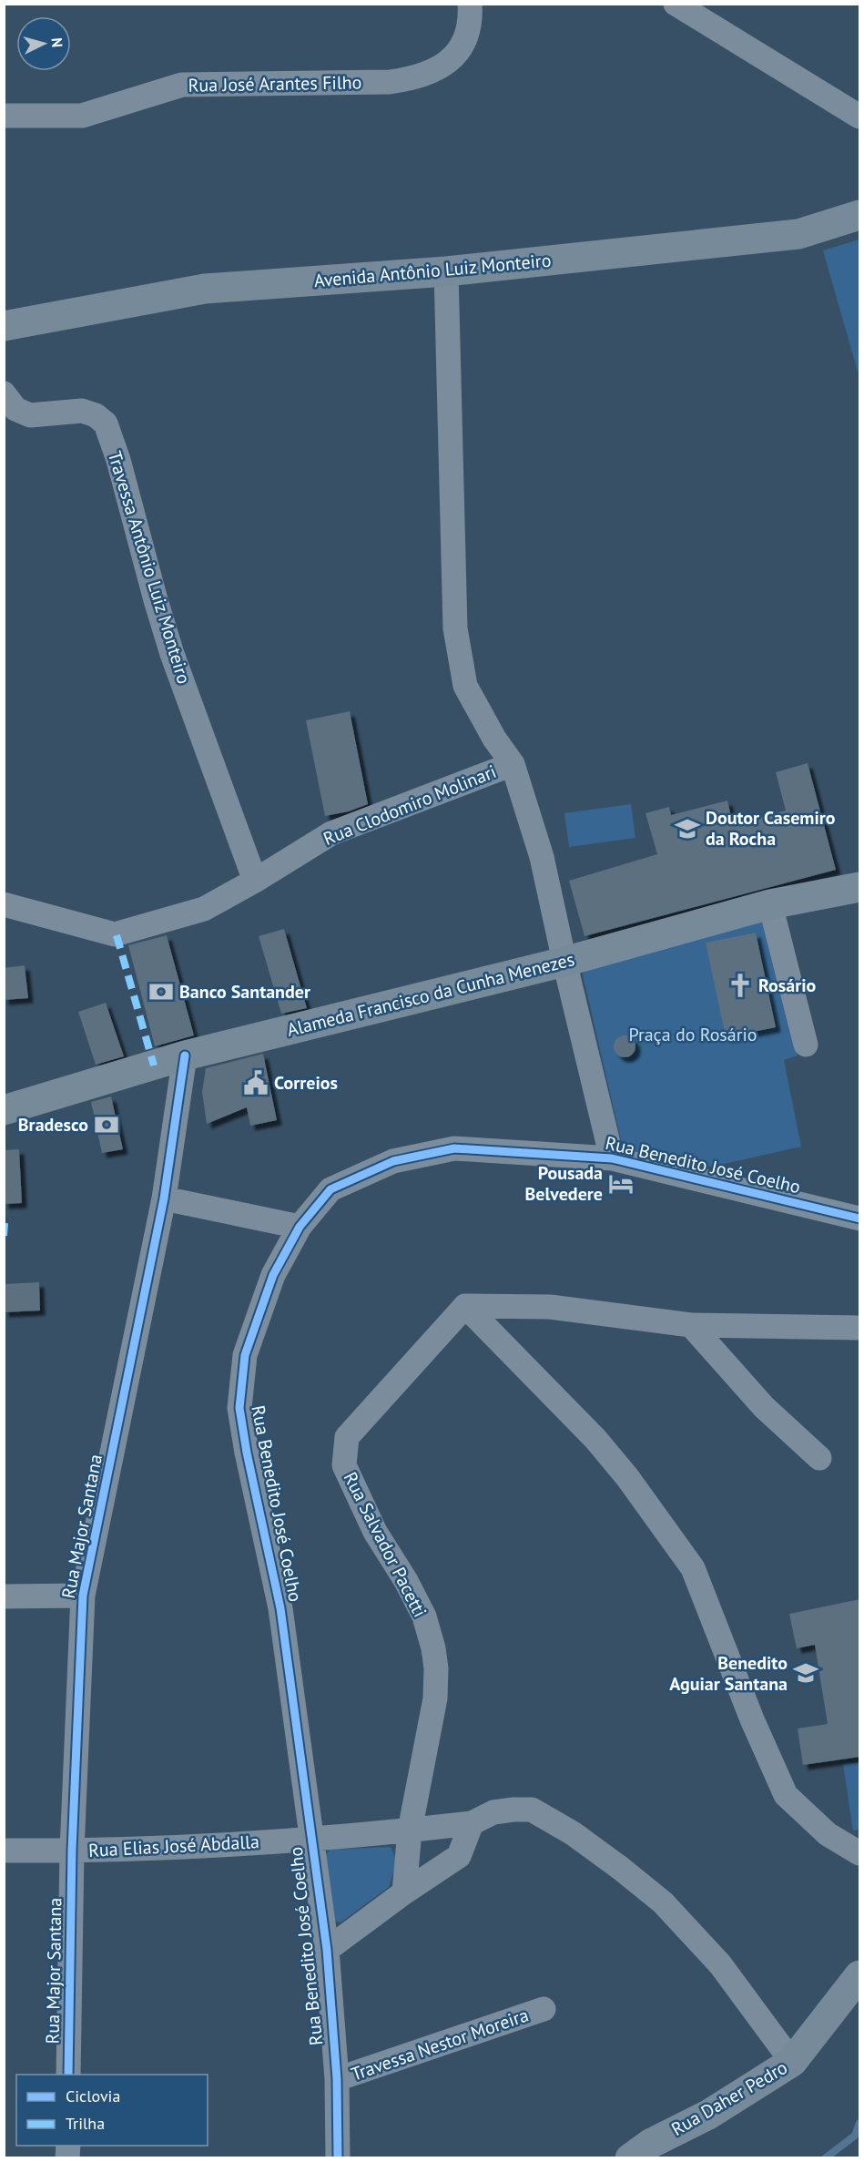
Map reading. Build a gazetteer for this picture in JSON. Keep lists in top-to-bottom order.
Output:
{
  "streets": {
    "street": [
      "Rua José Arantes Filho",
      "Avenida Antônio Luiz Monteiro",
      "Travessa Antônio Luiz Monteiro",
      "Rua Clodomiro Molinari",
      "Alameda Francisco da Cunha Menezes",
      "Rua Benedito José Coelho",
      "Rua Major Santana",
      "Rua Salvador Pacetti",
      "Rua Elias José Abdalla",
      "Travessa Nestor Moreira",
      "Rua Daher Pedro"
    ]
  },
  "crossings": [
    ["Travessa Antônio Luiz Monteiro", "Rua Clodomiro Molinari"],
    ["Alameda Francisco da Cunha Menezes", "Rua Major Santana"],
    ["Rua Benedito José Coelho", "Rua Elias José Abdalla"],
    ["Rua Benedito José Coelho", "Travessa Nestor Moreira"],
    ["Rua Major Santana", "Rua Elias José Abdalla"],
    ["Rua Salvador Pacetti", "Rua Elias José Abdalla"],
    ["Rua Elias José Abdalla", "Rua Daher Pedro"]
  ],
  "parks": ["Praça do Rosário"],
  "places": {
    "school or university": ["Doutor Casemiro da Rocha", "Benedito Aguiar Santana"],
    "church": ["Rosário"],
    "bank": ["Banco Santander", "Bradesco"],
    "public building": ["Correios"],
    "hotel": ["Pousada Belvedere"]
  },
  "legend": ["Ciclovia", "Trilha"],
  "north": "right"
}
